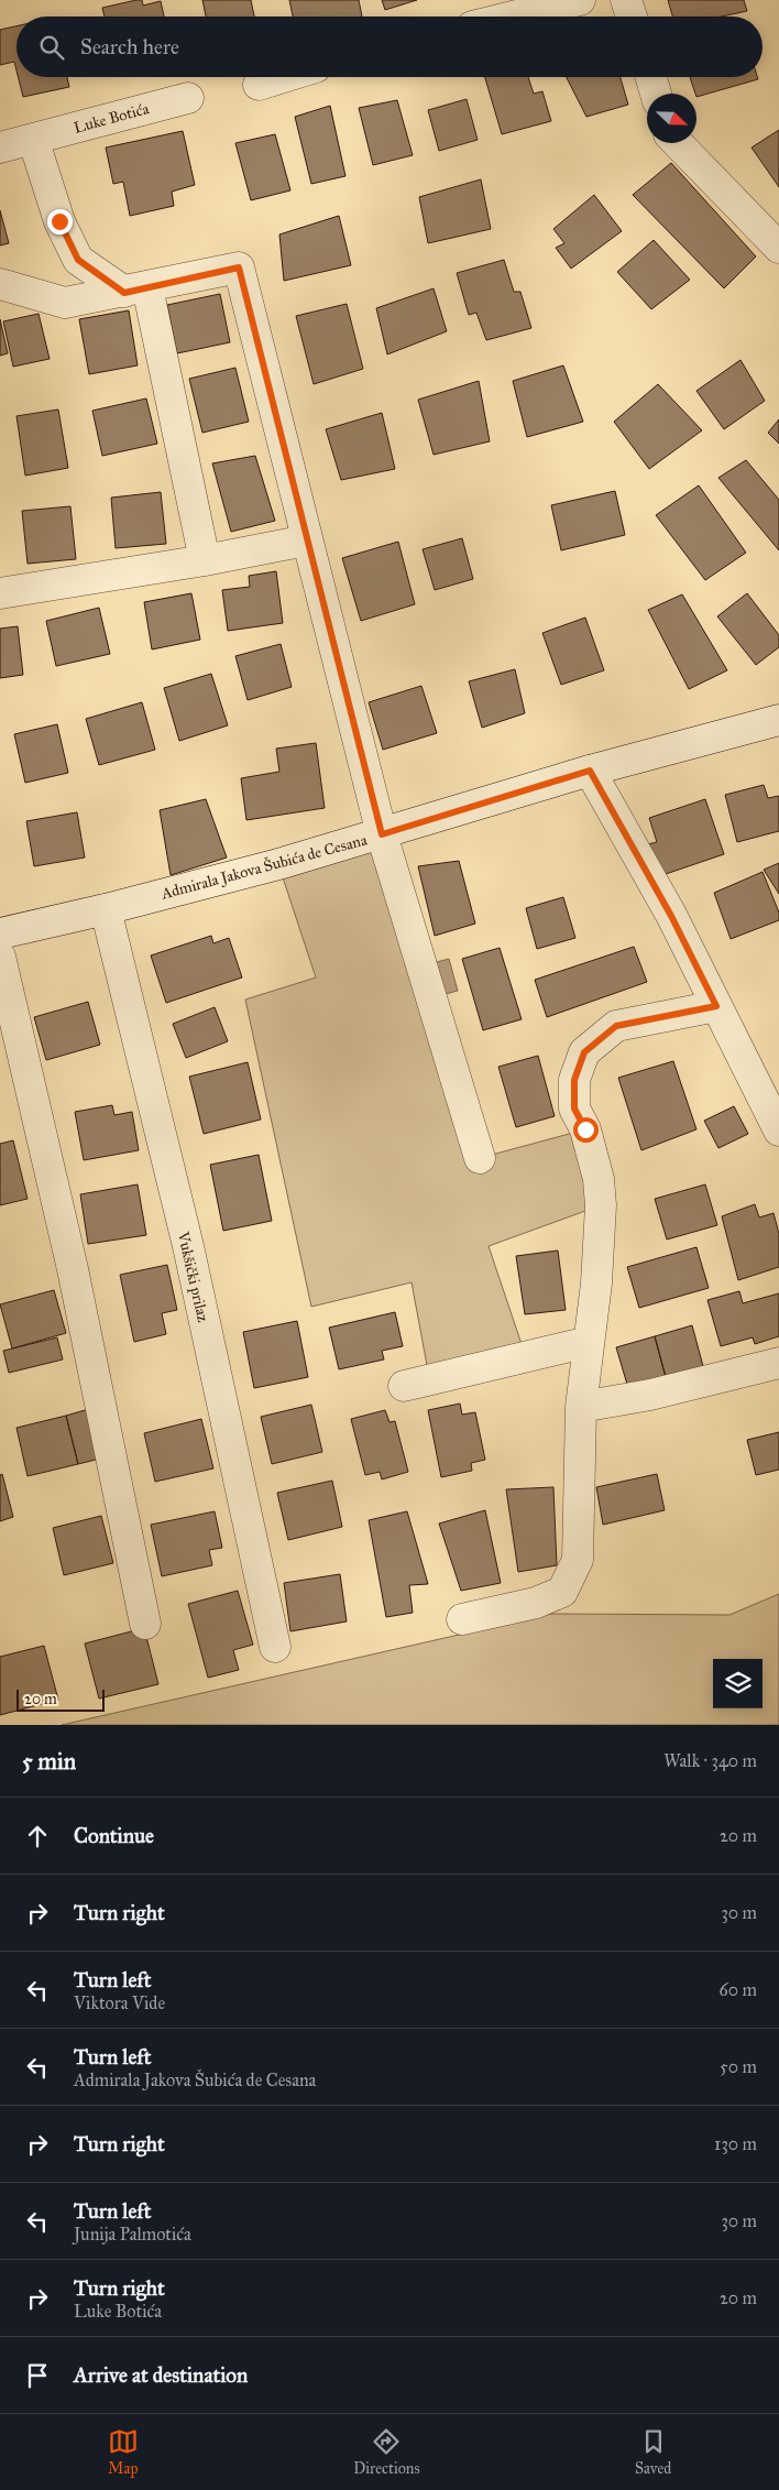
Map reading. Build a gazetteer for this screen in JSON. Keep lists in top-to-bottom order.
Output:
{
  "streets": {
    "street": ["Luke Botića", "Admirala Jakova Šubića de Cesana", "Vukšički prilaz"]
  },
  "crossings": [
    ["Admirala Jakova Šubića de Cesana", "Vukšički prilaz"]
  ],
  "scale_bar": "20 m",
  "north": "bottom right",
  "page": {
    "search": "Search here",
    "scale": "20 m",
    "heading": ["5 min", "Walk · 340 m"],
    "list": [
      ["Continue", "20 m"],
      ["Turn right", "30 m"],
      ["Turn left", "Viktora Vide", "60 m"],
      ["Turn left", "Admirala Jakova Šubića de Cesana", "50 m"],
      ["Turn right", "130 m"],
      ["Turn left", "Junija Palmotića", "30 m"],
      ["Turn right", "Luke Botića", "20 m"],
      "Arrive at destination"
    ],
    "nav": ["Map", "Directions", "Saved"]
  }
}
